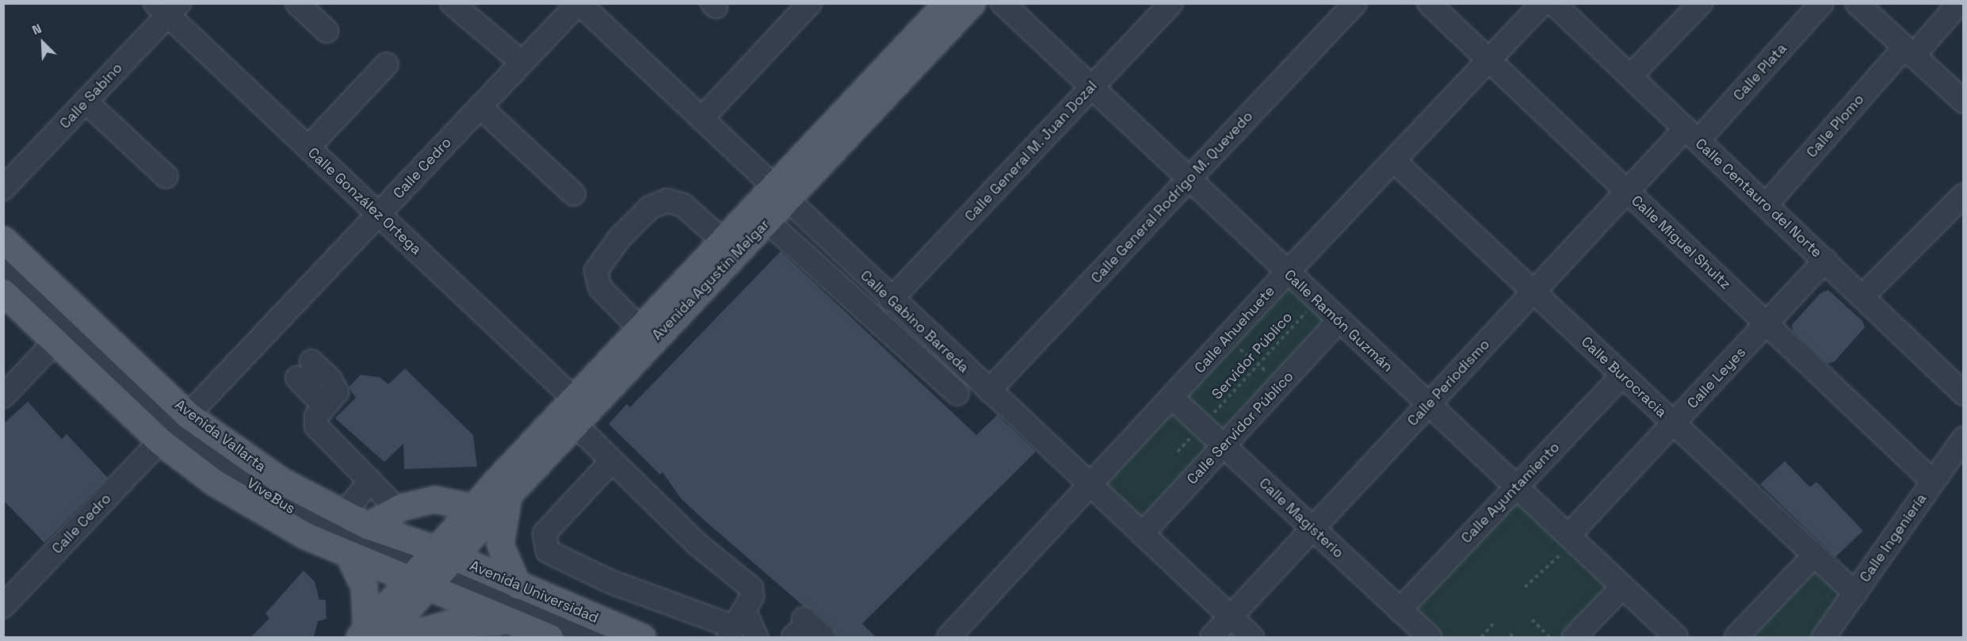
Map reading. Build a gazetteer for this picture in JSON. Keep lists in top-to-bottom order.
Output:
{
  "streets": {
    "main road": ["Avenida Agustín Melgar", "Avenida Vallarta", "Avenida Universidad"],
    "street": [
      "Calle Plata",
      "Calle Sabino",
      "Calle Plomo",
      "Calle General M. Juan Dozal",
      "Calle Cedro",
      "Calle General Rodrigo M. Quevedo",
      "Calle Centauro del Norte",
      "Calle González Ortega",
      "Calle Miguel Shultz",
      "Calle Ramón Guzmán",
      "Calle Gabino Barreda",
      "Calle Ahuehuete",
      "Calle Burocracia",
      "Calle Leyes",
      "Calle Periodismo",
      "Calle Servidor Público",
      "Calle Ayuntamiento",
      "ViveBus",
      "Calle Magisterio",
      "Calle Ingeniería"
    ],
    "path": ["Servidor Público"]
  },
  "crossings": [
    ["Calle Plata", "Calle Centauro del Norte"],
    ["Calle Plata", "Calle Periodismo"],
    ["Calle Sabino", "Calle González Ortega"],
    ["Calle Plomo", "Calle Centauro del Norte"],
    ["Calle General M. Juan Dozal", "Calle Ramón Guzmán"],
    ["Calle General M. Juan Dozal", "Calle Gabino Barreda"],
    ["Calle Cedro", "Calle González Ortega"],
    ["Calle Cedro", "Calle Gabino Barreda"],
    ["Calle Cedro", "Avenida Vallarta"],
    ["Calle General Rodrigo M. Quevedo", "Calle Ramón Guzmán"],
    ["Calle General Rodrigo M. Quevedo", "Calle Gabino Barreda"],
    ["Calle Centauro del Norte", "Calle Leyes"],
    ["Calle Centauro del Norte", "Calle Periodismo"],
    ["Calle González Ortega", "Avenida Agustín Melgar"],
    ["Calle Miguel Shultz", "Calle Ahuehuete"],
    ["Calle Miguel Shultz", "Calle Leyes"],
    ["Calle Miguel Shultz", "Calle Periodismo"],
    ["Calle Miguel Shultz", "Calle Ingeniería"],
    ["Avenida Agustín Melgar", "Calle Gabino Barreda"],
    ["Avenida Agustín Melgar", "Avenida Vallarta"],
    ["Avenida Agustín Melgar", "ViveBus"],
    ["Avenida Agustín Melgar", "Avenida Universidad"],
    ["Calle Ramón Guzmán", "Calle Ahuehuete"],
    ["Calle Ramón Guzmán", "Servidor Público"],
    ["Calle Ramón Guzmán", "Calle Leyes"],
    ["Calle Ramón Guzmán", "Calle Periodismo"],
    ["Calle Ramón Guzmán", "Calle Servidor Público"],
    ["Calle Ramón Guzmán", "Calle Ayuntamiento"],
    ["Calle Gabino Barreda", "Calle Ahuehuete"],
    ["Calle Gabino Barreda", "Calle Periodismo"],
    ["Calle Gabino Barreda", "Calle Servidor Público"],
    ["Calle Ahuehuete", "Calle Burocracia"],
    ["Calle Ahuehuete", "Calle Magisterio"],
    ["Servidor Público", "Calle Magisterio"],
    ["Calle Burocracia", "Calle Leyes"],
    ["Calle Burocracia", "Calle Periodismo"],
    ["Calle Burocracia", "Calle Ayuntamiento"],
    ["Calle Burocracia", "Calle Ingeniería"],
    ["Calle Periodismo", "Calle Magisterio"],
    ["Calle Servidor Público", "Calle Magisterio"],
    ["Avenida Vallarta", "ViveBus"],
    ["Avenida Vallarta", "Avenida Universidad"],
    ["Calle Ayuntamiento", "Calle Magisterio"],
    ["ViveBus", "Avenida Universidad"]
  ],
  "north": "top left"
}
